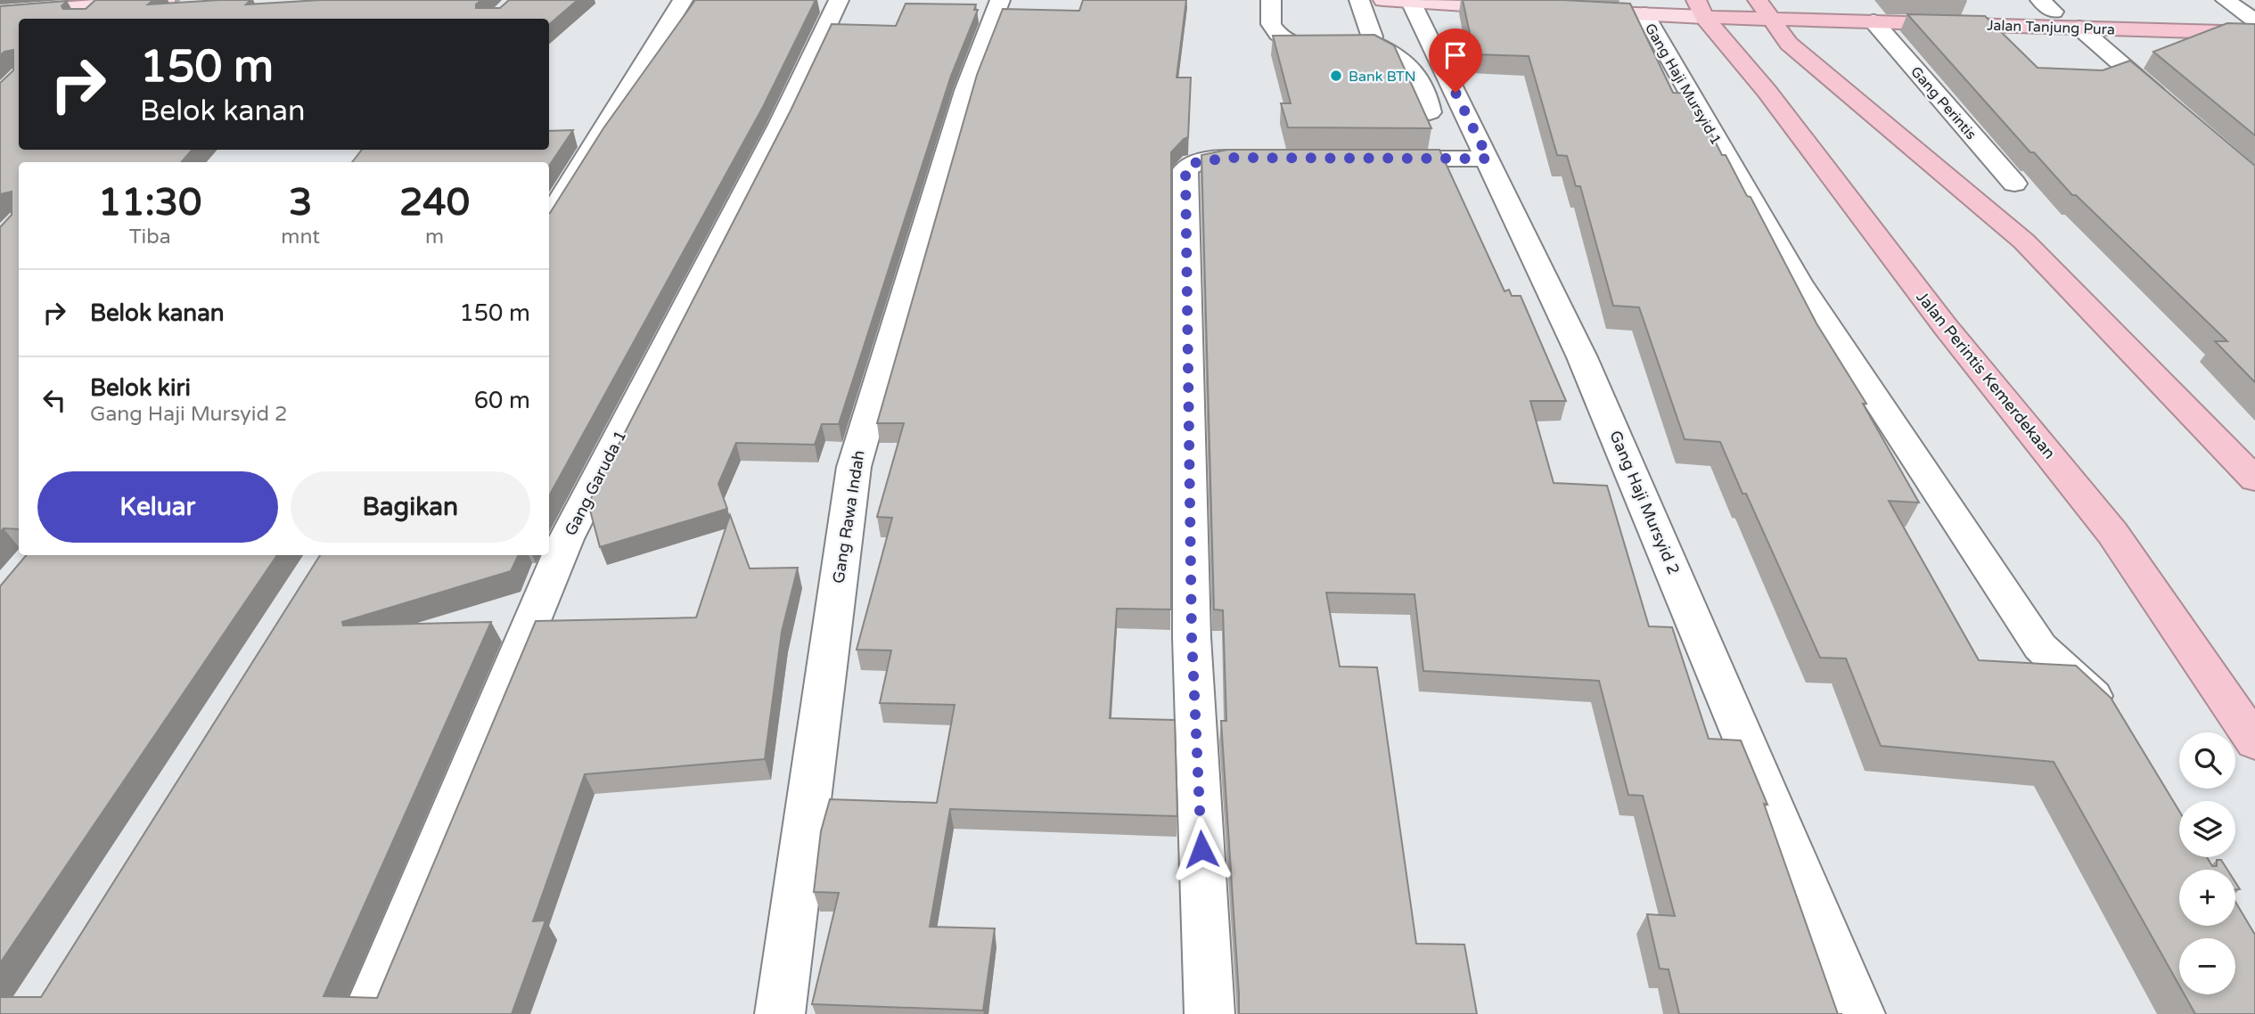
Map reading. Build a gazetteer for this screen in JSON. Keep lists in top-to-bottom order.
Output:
{
  "streets": {
    "highway": ["Jalan Tanjung Pura", "Jalan Perintis Kemerdekaan"],
    "street": [
      "Gang Haji Mursyid 1",
      "Gang Perintis",
      "Gang Garuda 1",
      "Gang Haji Mursyid 2",
      "Gang Rawa Indah"
    ]
  },
  "crossings": [
    ["Jalan Tanjung Pura", "Gang Perintis"],
    ["Jalan Tanjung Pura", "Jalan Perintis Kemerdekaan"]
  ],
  "places": ["Bank BTN"],
  "page": {
    "turn": ["150 m", "Belok kanan"],
    "eta": [
      "11:30",
      "Tiba",
      "3",
      "mnt",
      "240",
      "m"
    ],
    "list": [
      {
        "name": "Belok kanan",
        "value": "150 m"
      },
      {
        "name": "Belok kiri",
        "note": "Gang Haji Mursyid 2",
        "value": "60 m"
      }
    ],
    "buttons": ["Keluar", "Bagikan"],
    "map_buttons": ["+", "−"]
  }
}
